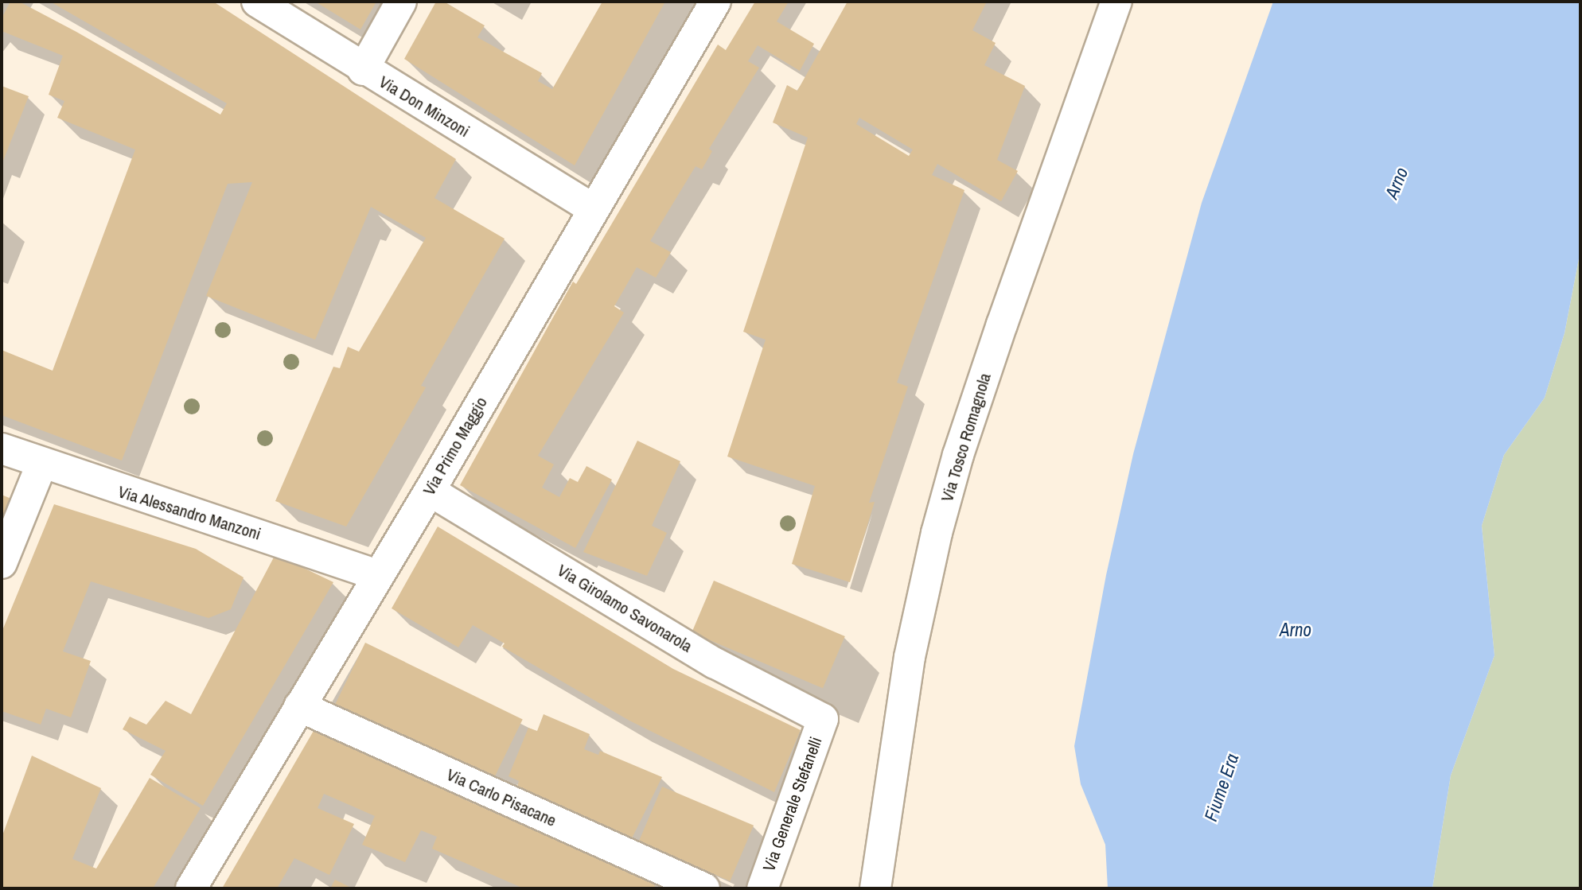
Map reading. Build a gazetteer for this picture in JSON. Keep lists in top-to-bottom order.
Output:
{
  "streets": {
    "street": [
      "Via Don Minzoni",
      "Via Tosco Romagnola",
      "Via Primo Maggio",
      "Via Alessandro Manzoni",
      "Via Girolamo Savonarola",
      "Via Carlo Pisacane",
      "Via Generale Stefanelli"
    ]
  },
  "crossings": [
    ["Via Don Minzoni", "Via Primo Maggio"],
    ["Via Primo Maggio", "Via Alessandro Manzoni"],
    ["Via Primo Maggio", "Via Girolamo Savonarola"],
    ["Via Primo Maggio", "Via Carlo Pisacane"],
    ["Via Girolamo Savonarola", "Via Generale Stefanelli"]
  ],
  "water": ["Arno", "Fiume Era"]
}
